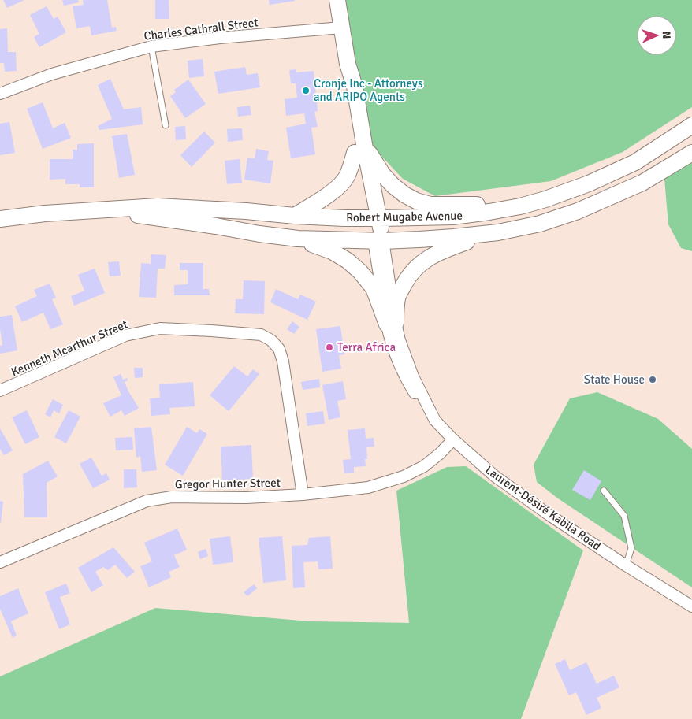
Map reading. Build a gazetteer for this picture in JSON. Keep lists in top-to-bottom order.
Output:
{
  "streets": {
    "main road": ["Robert Mugabe Avenue", "Laurent-Désiré Kabila Road"],
    "street": ["Charles Cathrall Street", "Kenneth Mcarthur Street", "Gregor Hunter Street"]
  },
  "crossings": [
    ["Charles Cathrall Street", "Laurent-Désiré Kabila Road"],
    ["Robert Mugabe Avenue", "Laurent-Désiré Kabila Road"],
    ["Kenneth Mcarthur Street", "Gregor Hunter Street"],
    ["Gregor Hunter Street", "Laurent-Désiré Kabila Road"]
  ],
  "places": ["Cronje Inc - Attorneys and ARIPO Agents", "Terra Africa", "State House"],
  "north": "right"
}
